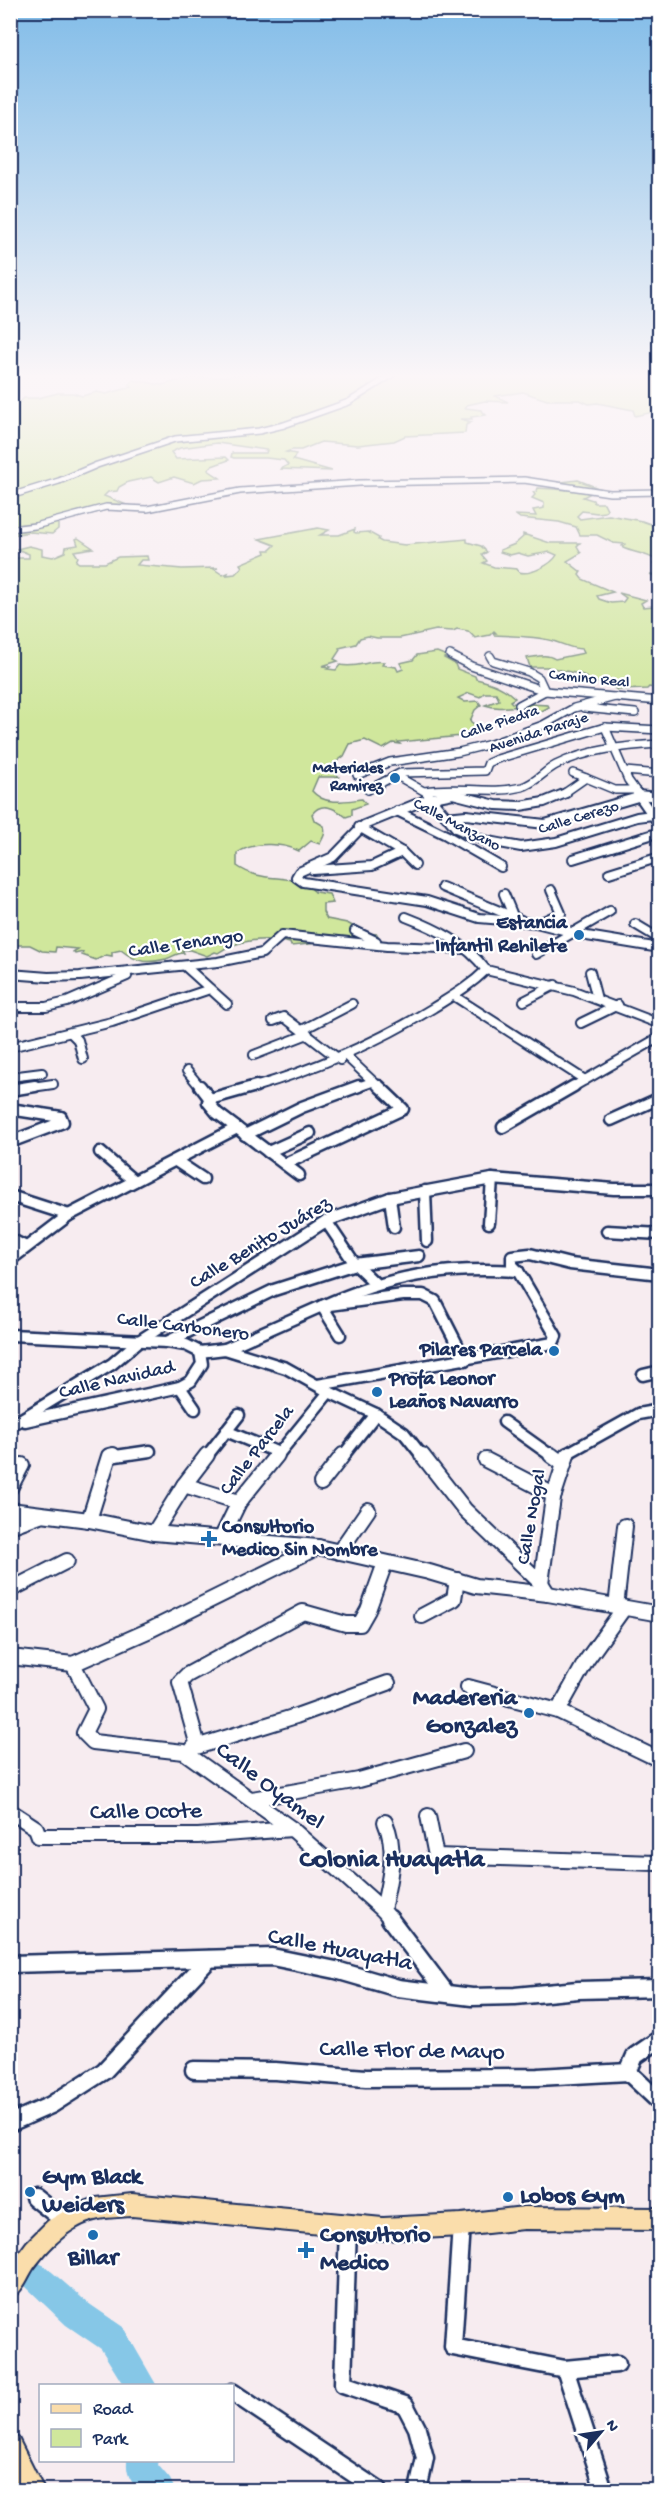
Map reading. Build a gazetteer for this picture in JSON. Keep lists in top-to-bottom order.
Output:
{
  "streets": {
    "street": [
      "Camino Real",
      "Calle Piedra",
      "Avenida Paraje",
      "Calle Cerezo",
      "Calle Manzano",
      "Calle Tenango",
      "Calle Benito Juárez",
      "Calle Carbonero",
      "Calle Navidad",
      "Calle Parcela",
      "Calle Nogal",
      "Calle Oyamel",
      "Calle Ocote",
      "Calle Huayatla",
      "Calle Flor de Mayo"
    ]
  },
  "crossings": [
    ["Camino Real", "Calle Piedra"],
    ["Avenida Paraje", "Calle Cerezo"],
    ["Calle Benito Juárez", "Calle Carbonero"],
    ["Calle Carbonero", "Calle Navidad"],
    ["Calle Carbonero", "Calle Parcela"],
    ["Calle Carbonero", "Calle Nogal"],
    ["Calle Oyamel", "Calle Ocote"],
    ["Calle Oyamel", "Calle Huayatla"]
  ],
  "districts": ["Colonia Huayatla"],
  "places": {
    "other": [
      "Materiales Ramirez",
      "Estancia Infantil Rehilete",
      "Pilares Parcela",
      "Profa Leonor Leaños Navarro",
      "Madereria Gonzalez",
      "Gym Black Weiders",
      "Lobos Gym",
      "Billar"
    ],
    "health": ["Consultorio Medico Sin Nombre", "Consultorio Medico"]
  },
  "legend": ["Road", "Park"],
  "north": "top right"
}
